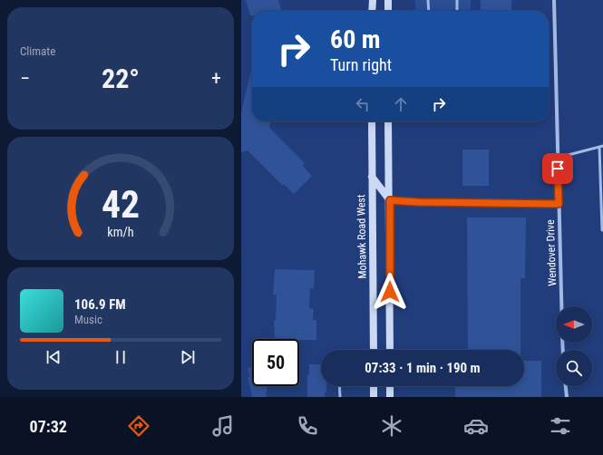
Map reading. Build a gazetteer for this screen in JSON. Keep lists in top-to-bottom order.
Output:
{
  "streets": {
    "main road": ["Mohawk Road West"],
    "street": ["Wendover Drive"]
  },
  "north": "left",
  "page": {
    "tile": "Climate",
    "turn": ["60 m", "Turn right"],
    "heat": ["−", "22°", "+"],
    "song": ["106.9 FM", "Music"],
    "limit": "50",
    "trip": "07:33 · 1 min · 190 m",
    "tabs": "07:32",
    "gauge": ["42", "km/h"]
  }
}
